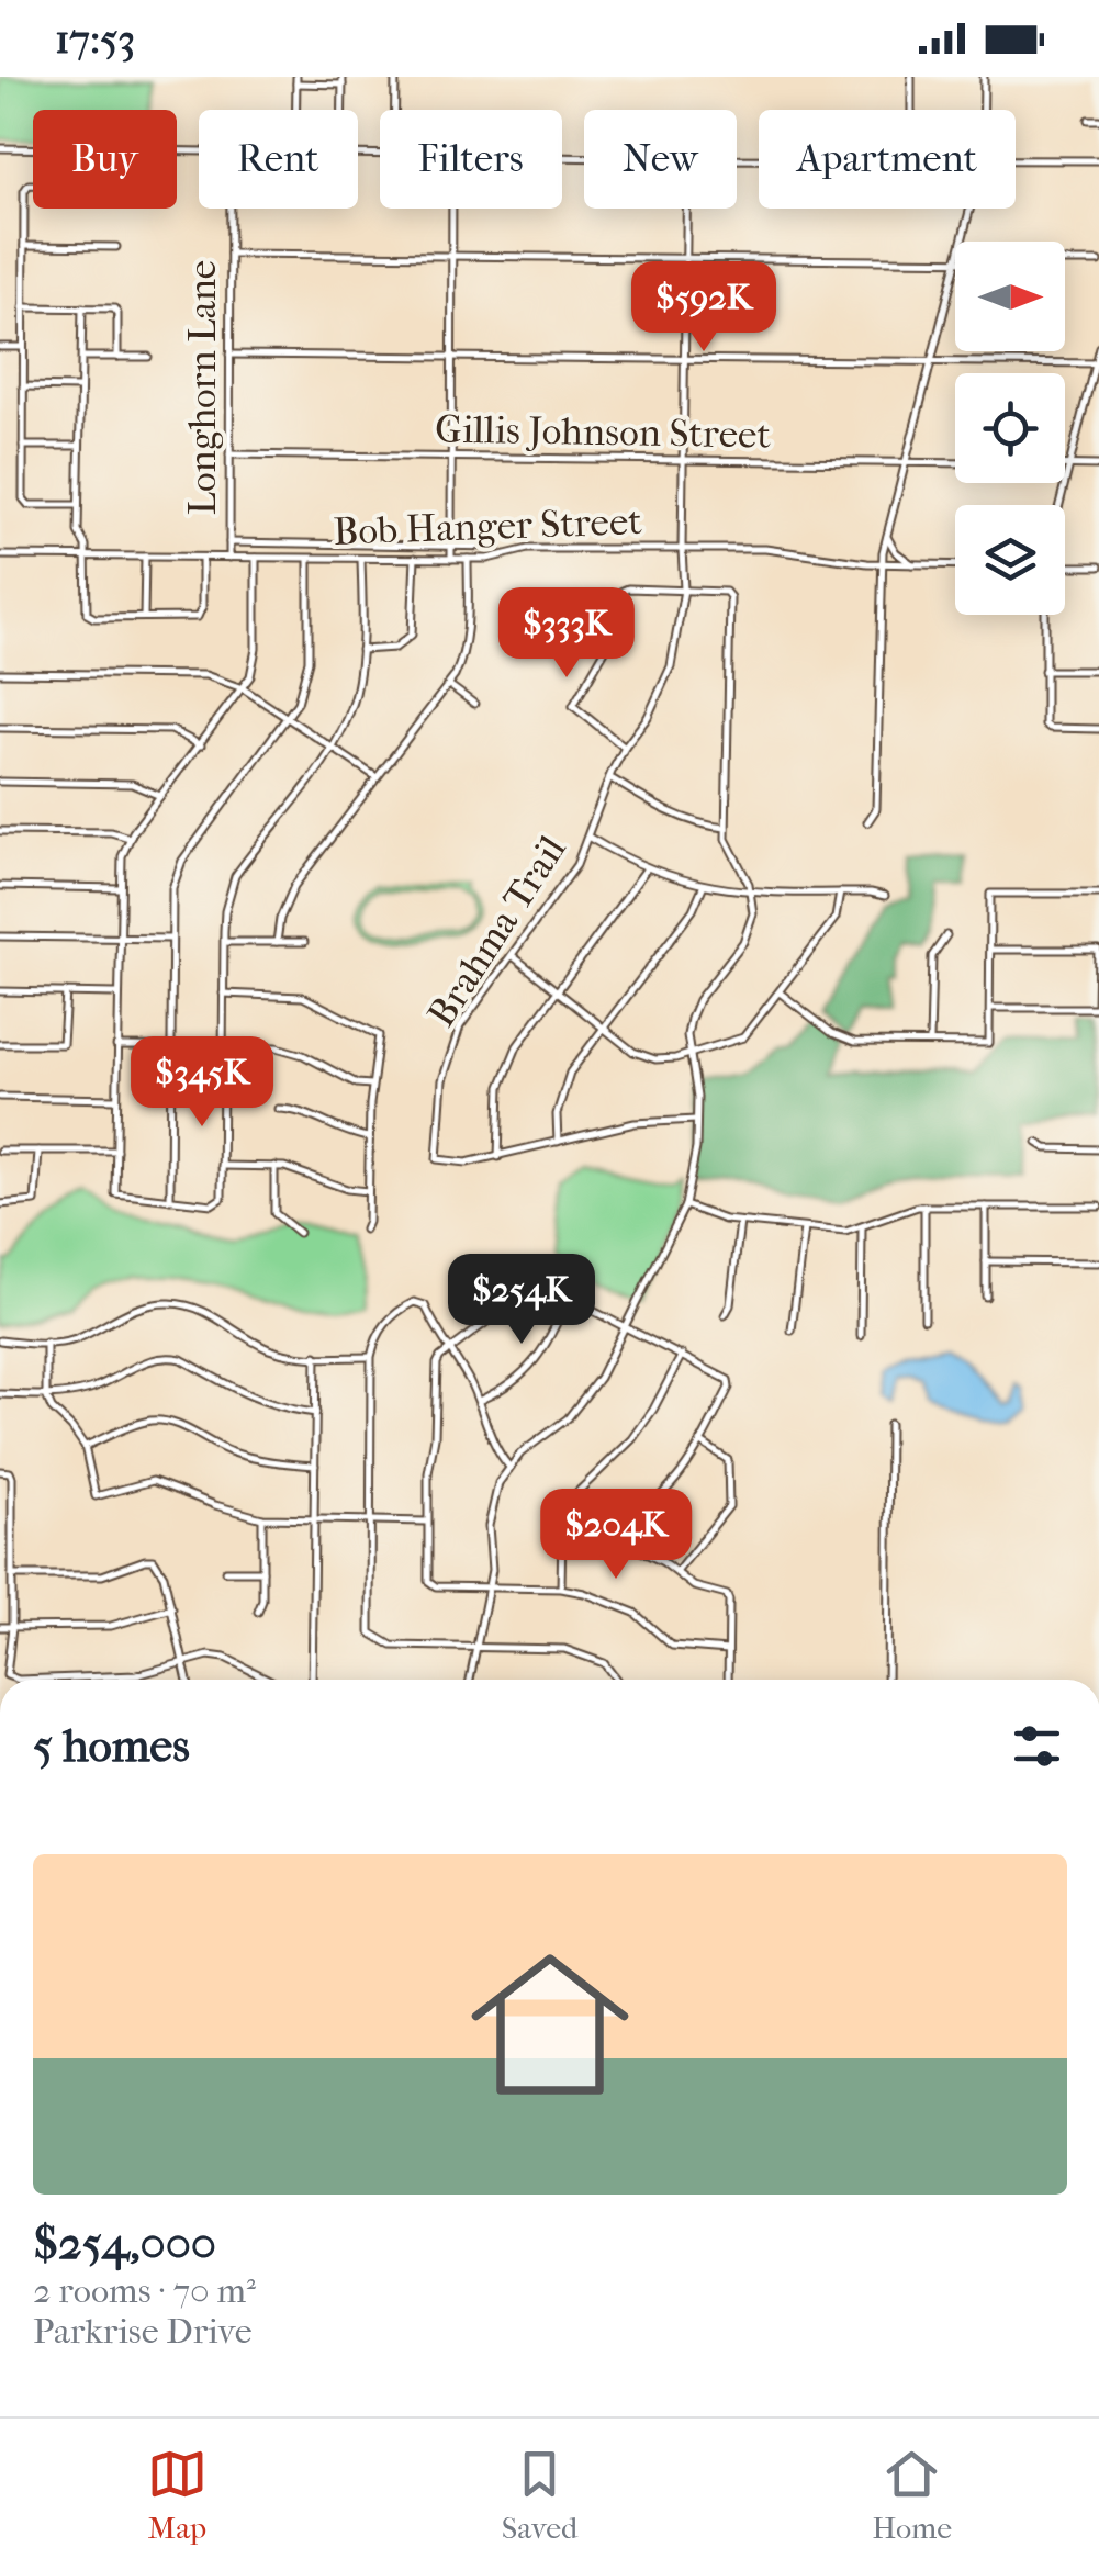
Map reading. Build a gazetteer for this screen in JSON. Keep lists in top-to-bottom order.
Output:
{
  "streets": {
    "street": [
      "Longhorn Lane",
      "Gillis Johnson Street",
      "Bob Hanger Street",
      "Brahma Trail"
    ]
  },
  "crossings": [
    ["Longhorn Lane", "Gillis Johnson Street"],
    ["Longhorn Lane", "Bob Hanger Street"],
    ["Gillis Johnson Street", "Brahma Trail"],
    ["Bob Hanger Street", "Brahma Trail"]
  ],
  "north": "right",
  "page": {
    "status": "17:53",
    "chip": [
      "Buy",
      "Rent",
      "Filters",
      "New",
      "Apartment"
    ],
    "price": [
      "$592K",
      "$333K",
      "$345K",
      "$254K",
      "$204K"
    ],
    "heading": "5 homes",
    "list": [
      {
        "name": "$254,000",
        "note": "2 rooms · 70 m² · Parkrise Drive"
      }
    ],
    "tabs": ["Map", "Saved", "Home"]
  }
}
